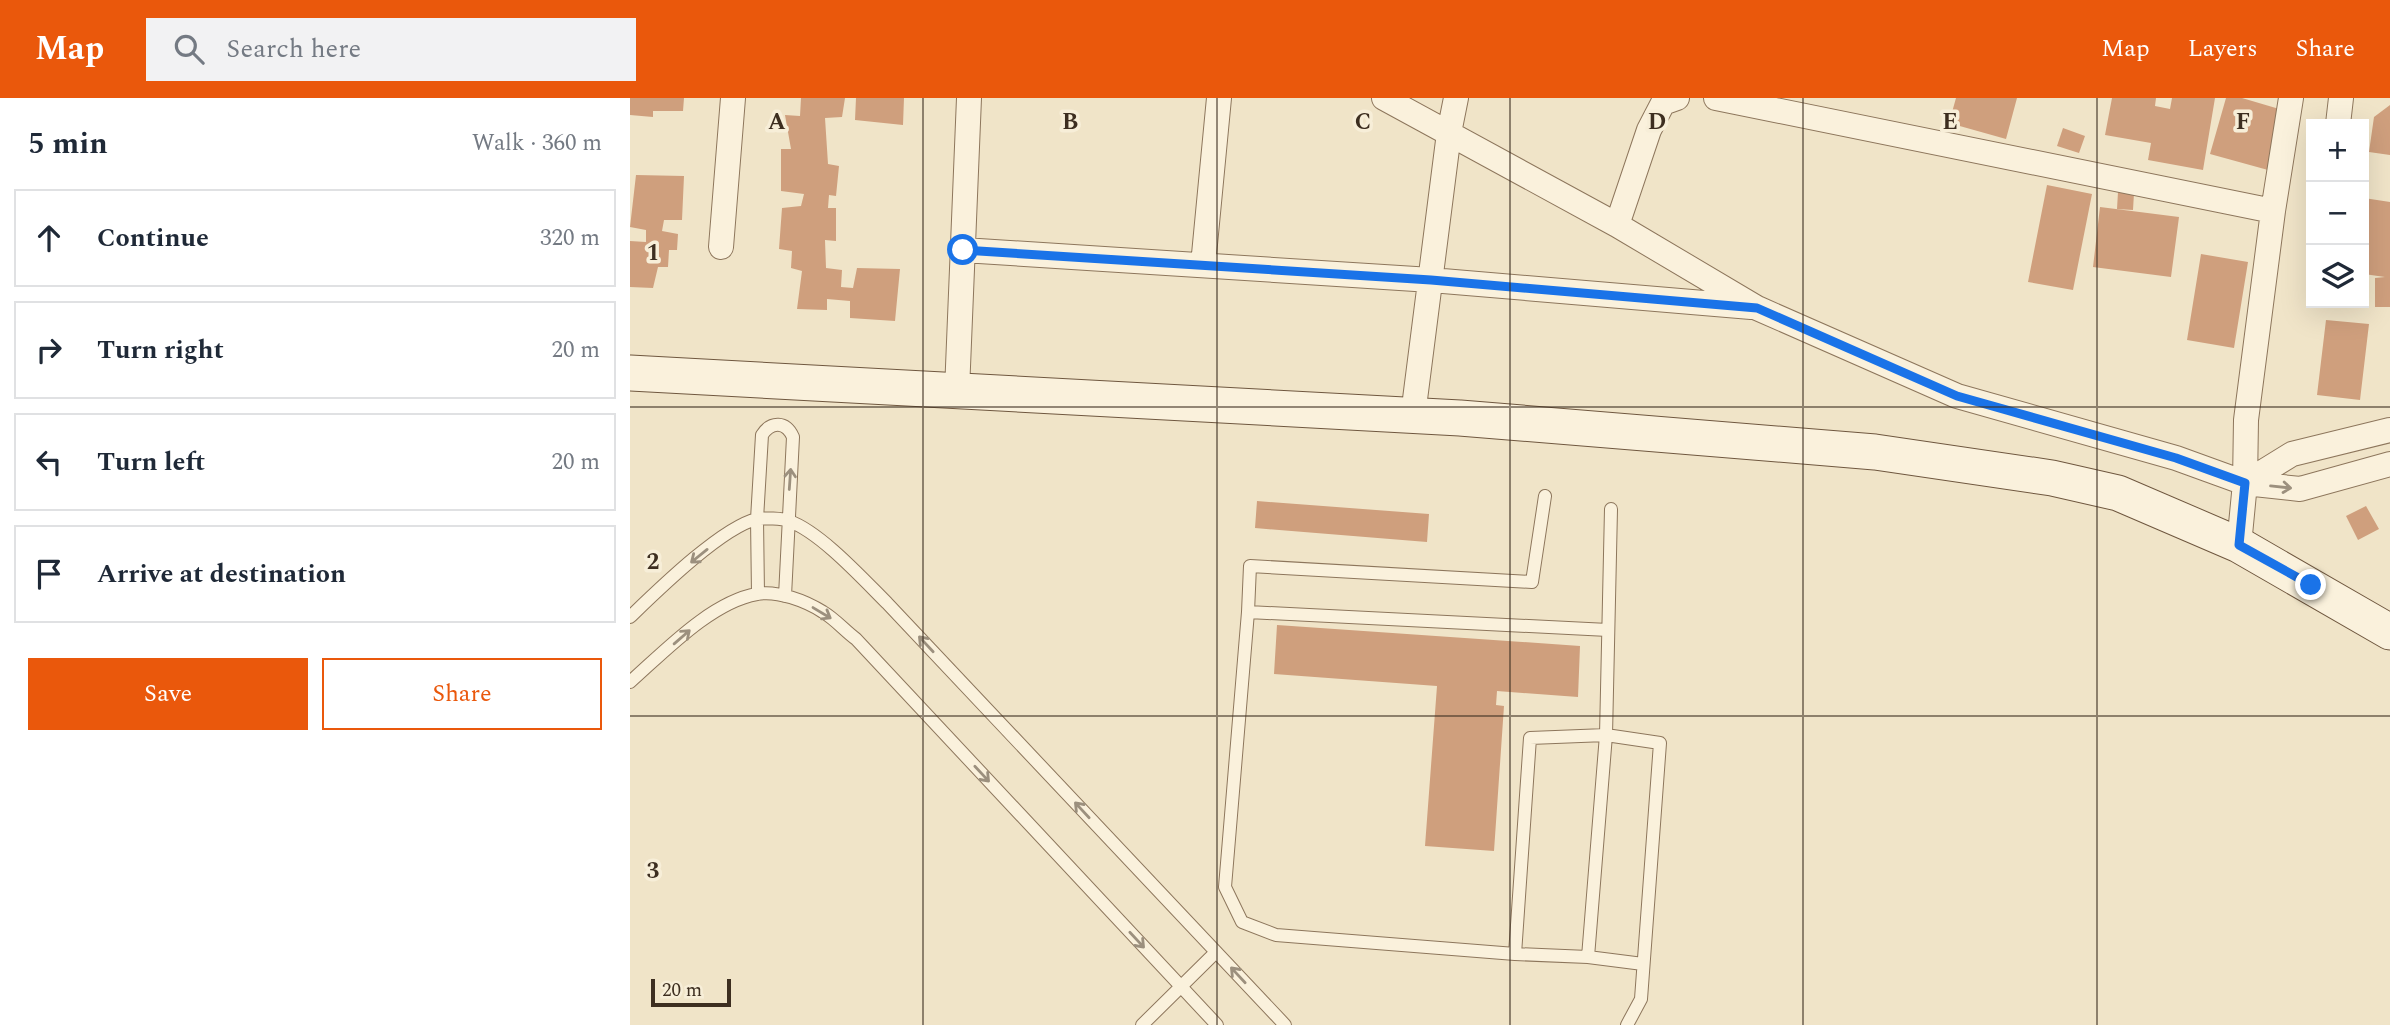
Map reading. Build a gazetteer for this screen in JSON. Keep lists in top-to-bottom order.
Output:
{
  "scale_bar": "20 m",
  "page": {
    "header": "Map",
    "search": "Search here",
    "nav": ["Map", "Layers", "Share"],
    "heading": ["5 min", "Walk · 360 m"],
    "map_buttons": ["+", "−"],
    "list": [
      ["Continue", "320 m"],
      ["Turn right", "20 m"],
      ["Turn left", "20 m"],
      "Arrive at destination"
    ],
    "buttons": ["Save", "Share"],
    "scale": "20 m"
  },
  "grid": {
    "columns": [
      "A",
      "B",
      "C",
      "D",
      "E",
      "F"
    ],
    "rows": ["1", "2", "3"]
  }
}
